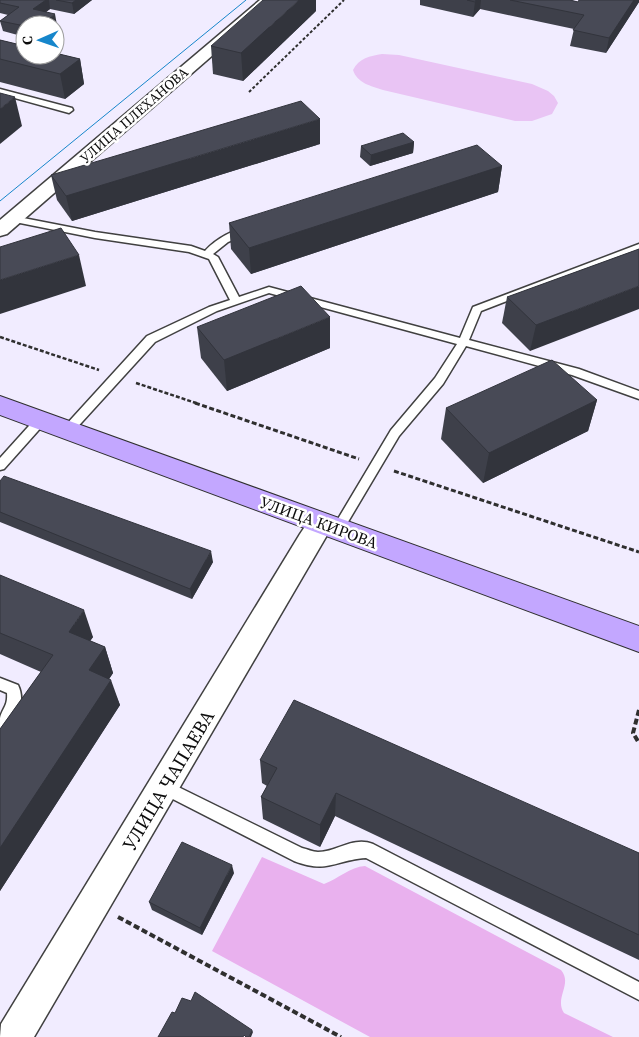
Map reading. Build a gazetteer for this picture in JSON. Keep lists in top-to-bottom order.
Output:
{
  "streets": {
    "main road": ["УЛИЦА КИРОВА"],
    "street": ["УЛИЦА ПЛЕХАНОВА", "УЛИЦА ЧАПАЕВА"]
  },
  "crossings": [
    ["УЛИЦА КИРОВА", "УЛИЦА ЧАПАЕВА"]
  ],
  "north": "left"
}
